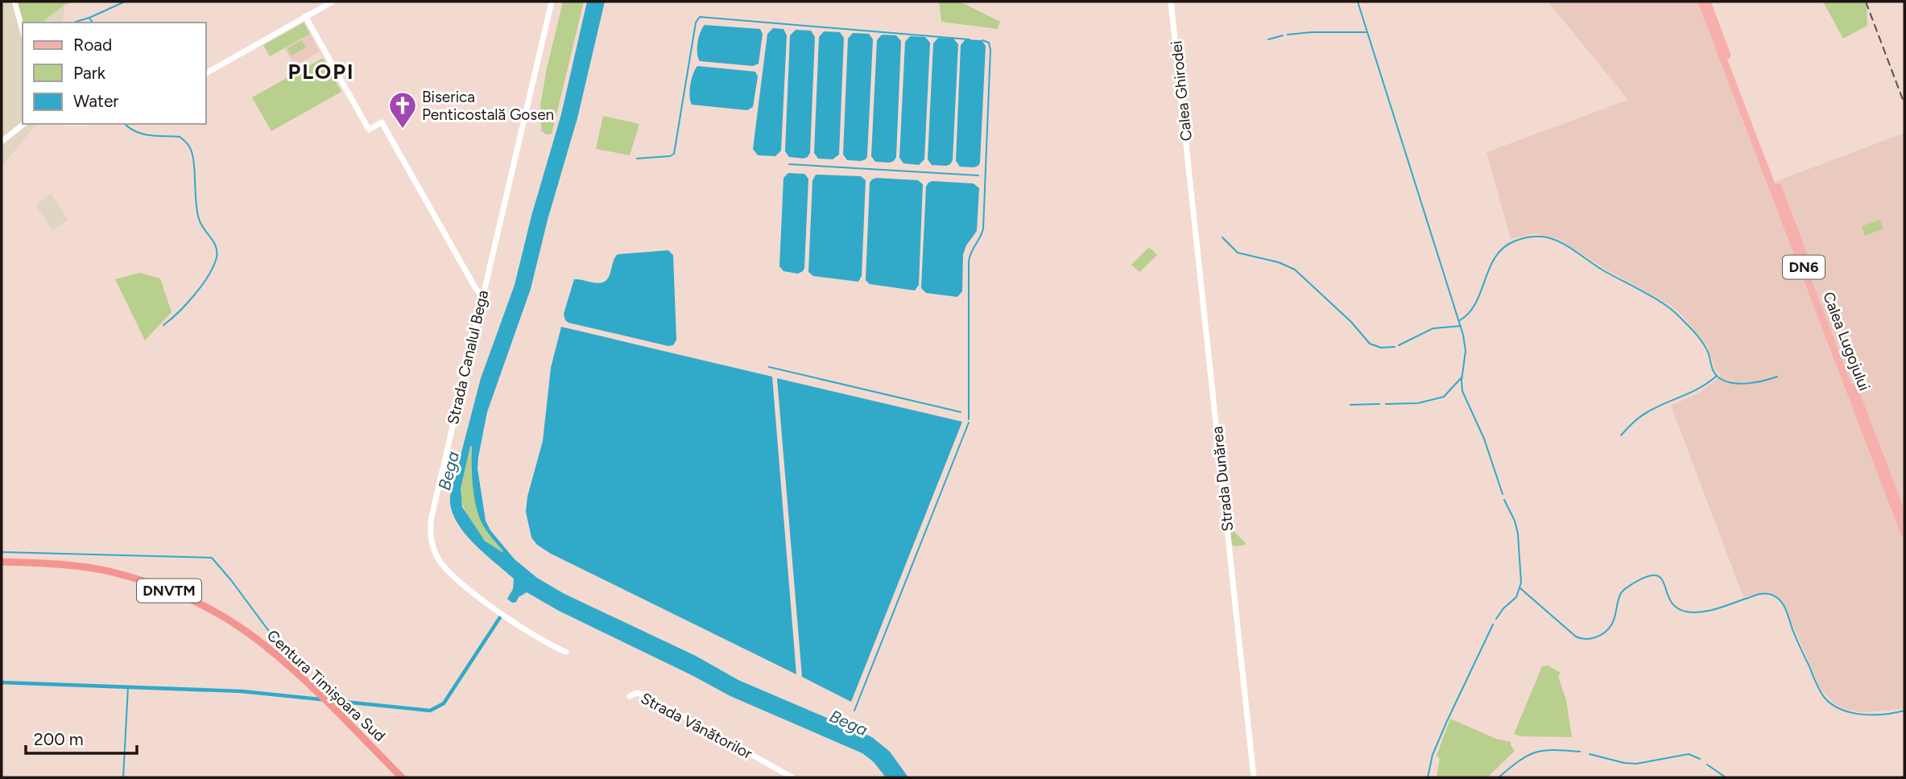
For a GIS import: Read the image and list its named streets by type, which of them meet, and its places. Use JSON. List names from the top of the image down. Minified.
{"streets":{"highway":["DNVTM","Centura Timișoara Sud"],"main road":["DN6","Calea Lugojului"],"street":["Calea Ghirodei","Strada Canalul Bega","Strada Dunărea","Strada Vânătorilor"]},"crossings":[["Calea Ghirodei","Strada Dunărea"]],"districts":["PLOPI"],"water":["Bega"],"places":{"church":["Biserica Penticostală Gosen"]},"legend":["Road","Park","Water"],"scale_bar":"200 m"}
